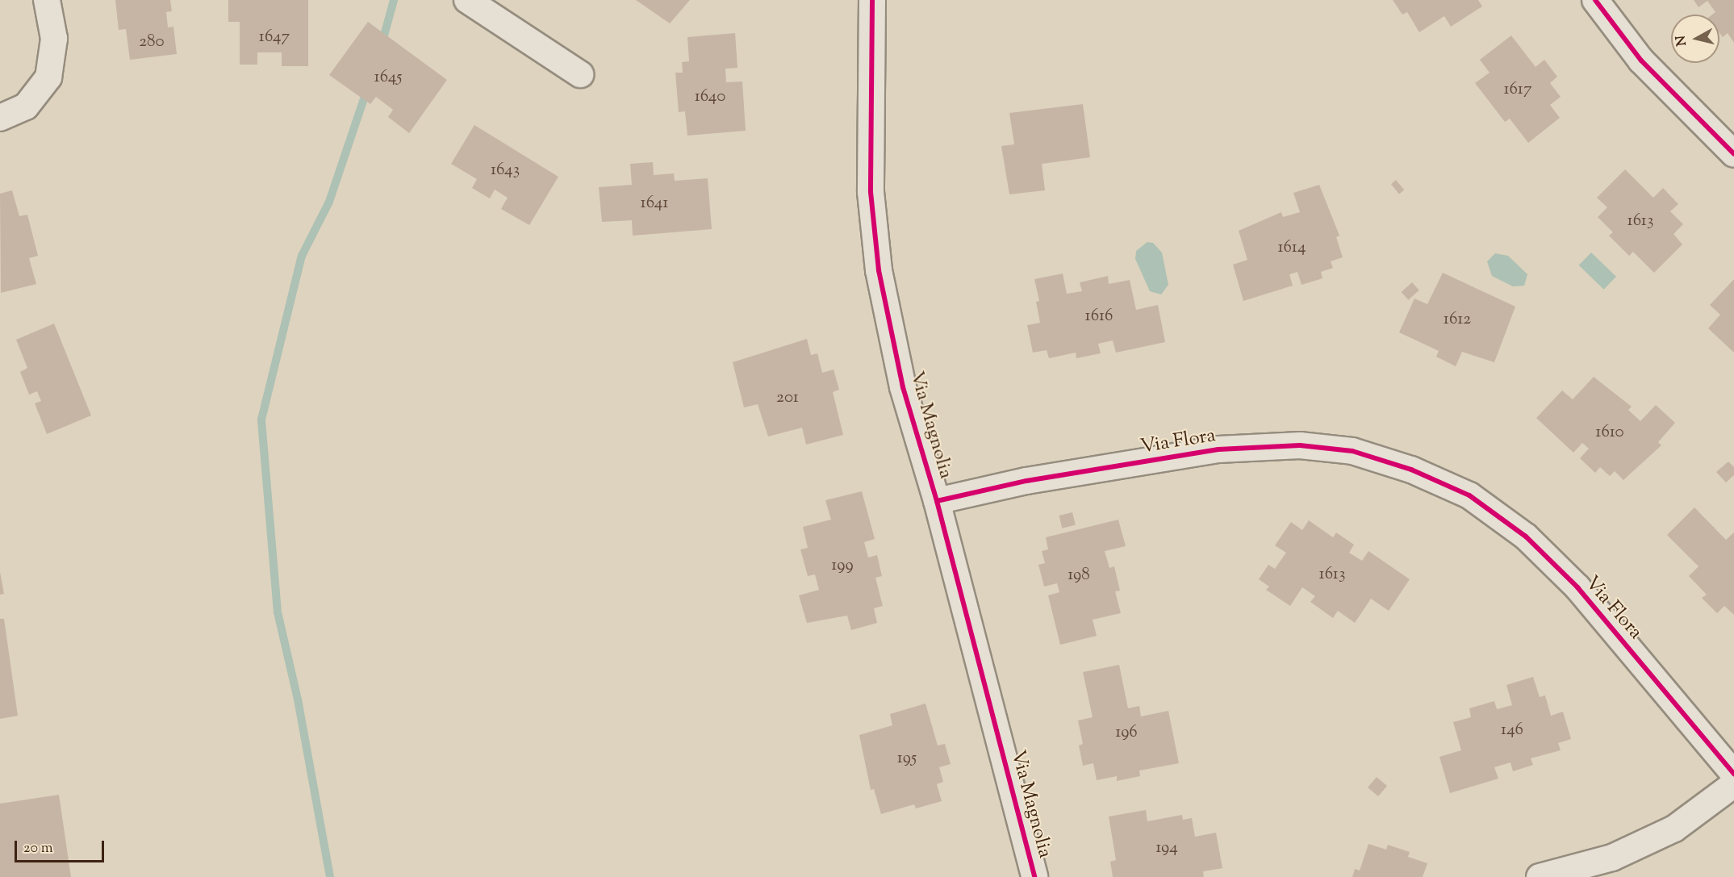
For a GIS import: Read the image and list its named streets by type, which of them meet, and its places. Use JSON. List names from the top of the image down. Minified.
{"streets":{"street":["Via Magnolia","Via Flora"]},"crossings":[["Via Magnolia","Via Flora"]],"house_numbers":["1647","280","1645","1617","1640","1643","1641","1613","1614","1616","1612","201","1610","199","1613","198","146","196","195","194"],"scale_bar":"20 m","north":"left"}
